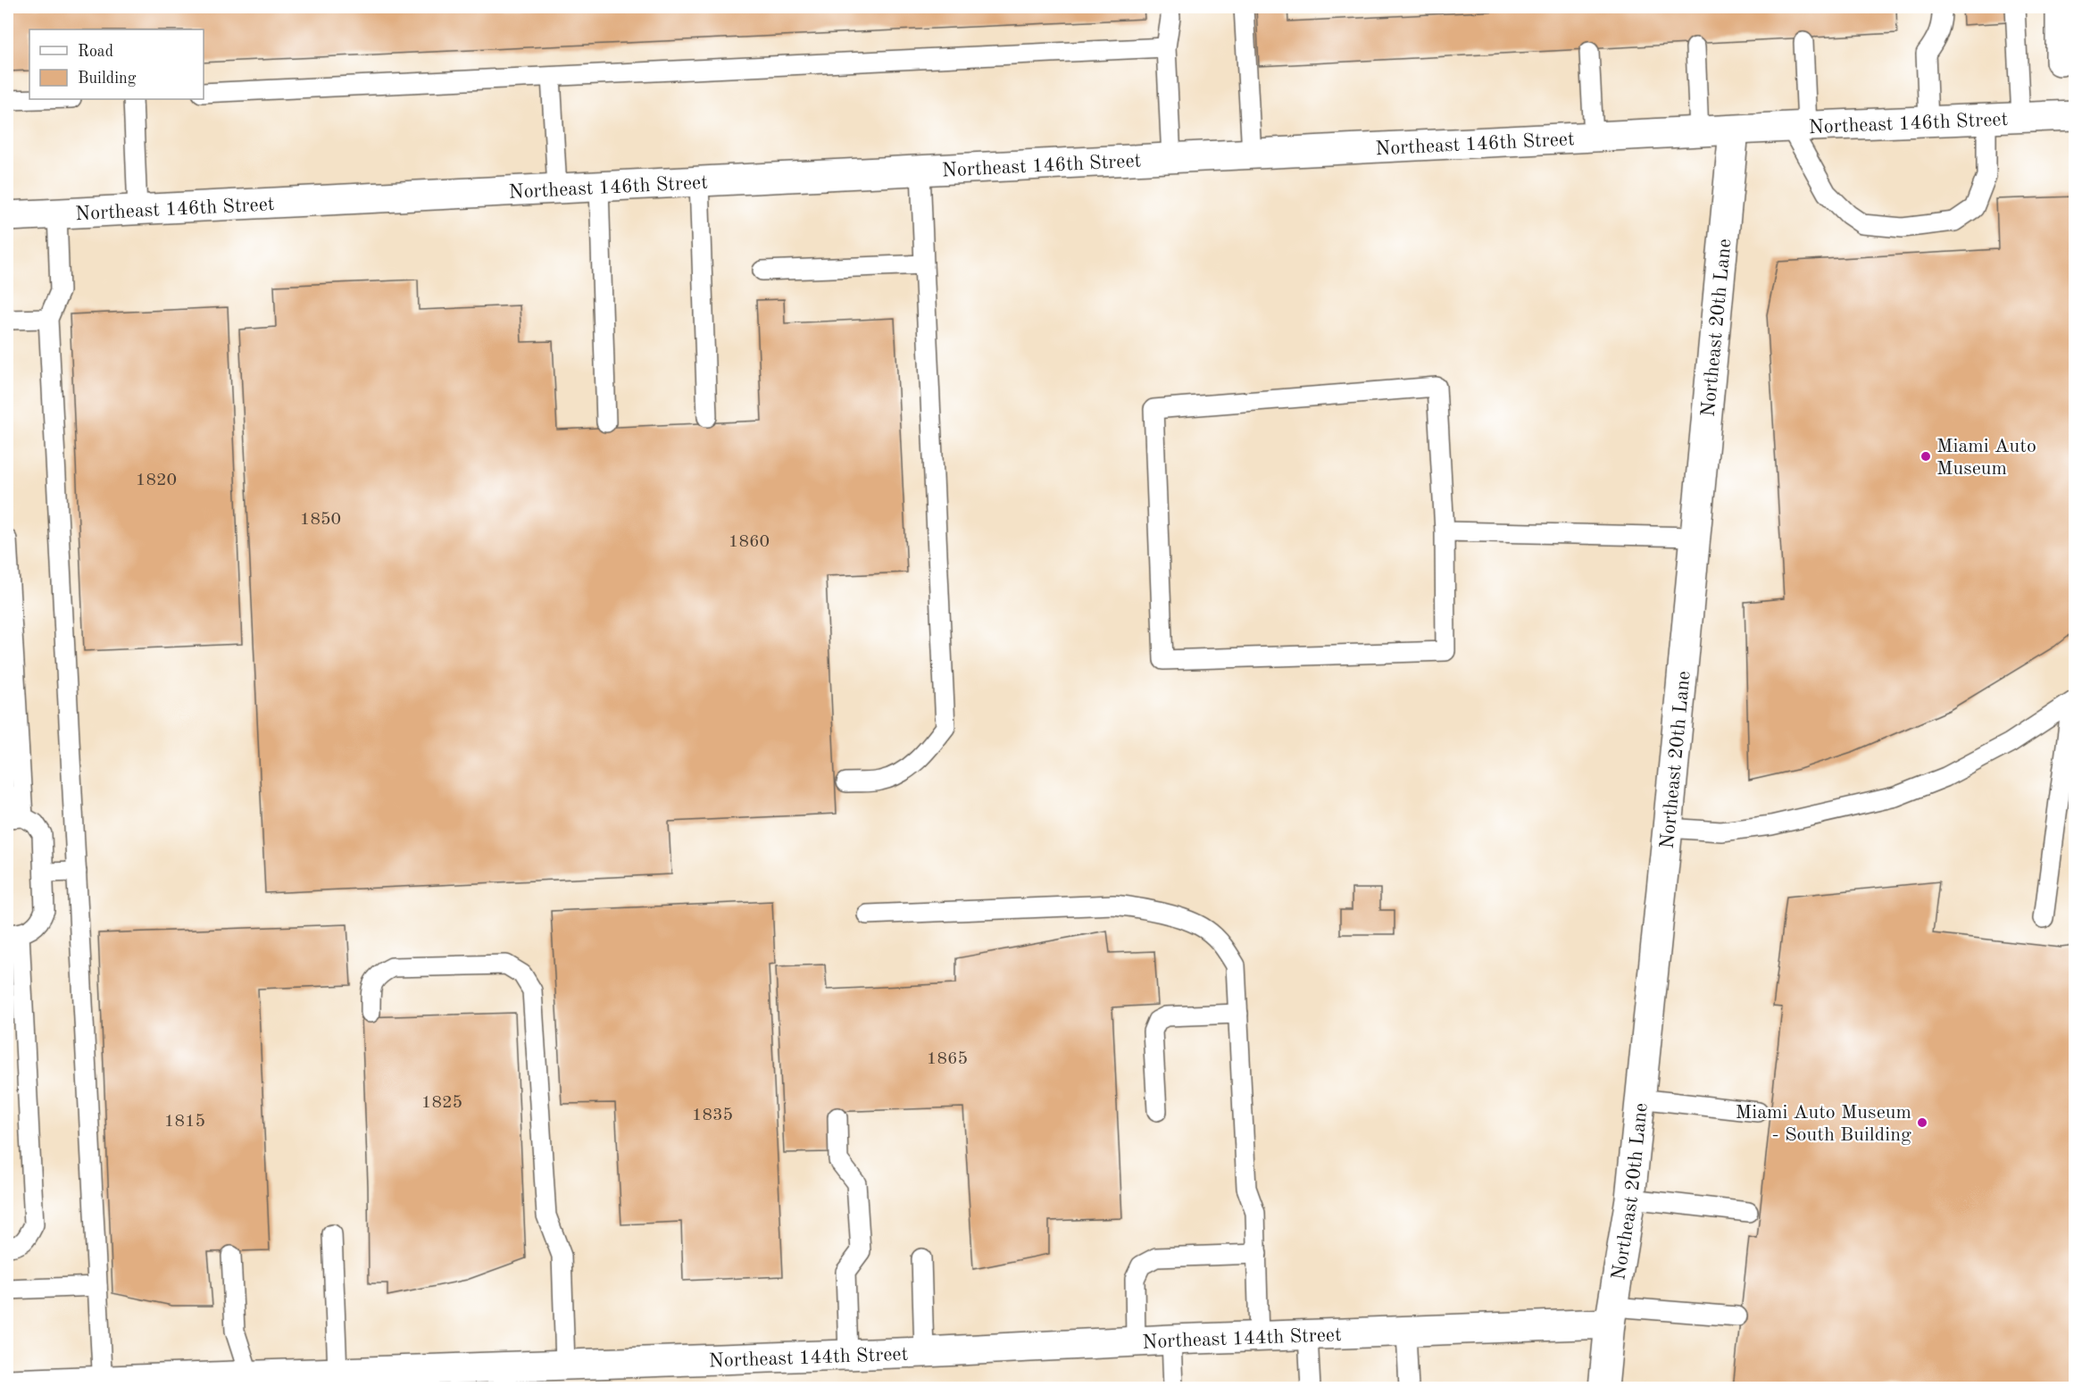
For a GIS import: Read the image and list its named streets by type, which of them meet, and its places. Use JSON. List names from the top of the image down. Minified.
{"streets":{"street":["Northeast 146th Street","Northeast 20th Lane","Northeast 144th Street"]},"crossings":[["Northeast 146th Street","Northeast 20th Lane"],["Northeast 20th Lane","Northeast 144th Street"]],"places":["Miami Auto Museum","Miami Auto Museum - South Building"],"house_numbers":["1820","1850","1860","1865","1825","1835","1815"],"legend":["Road","Building"]}
